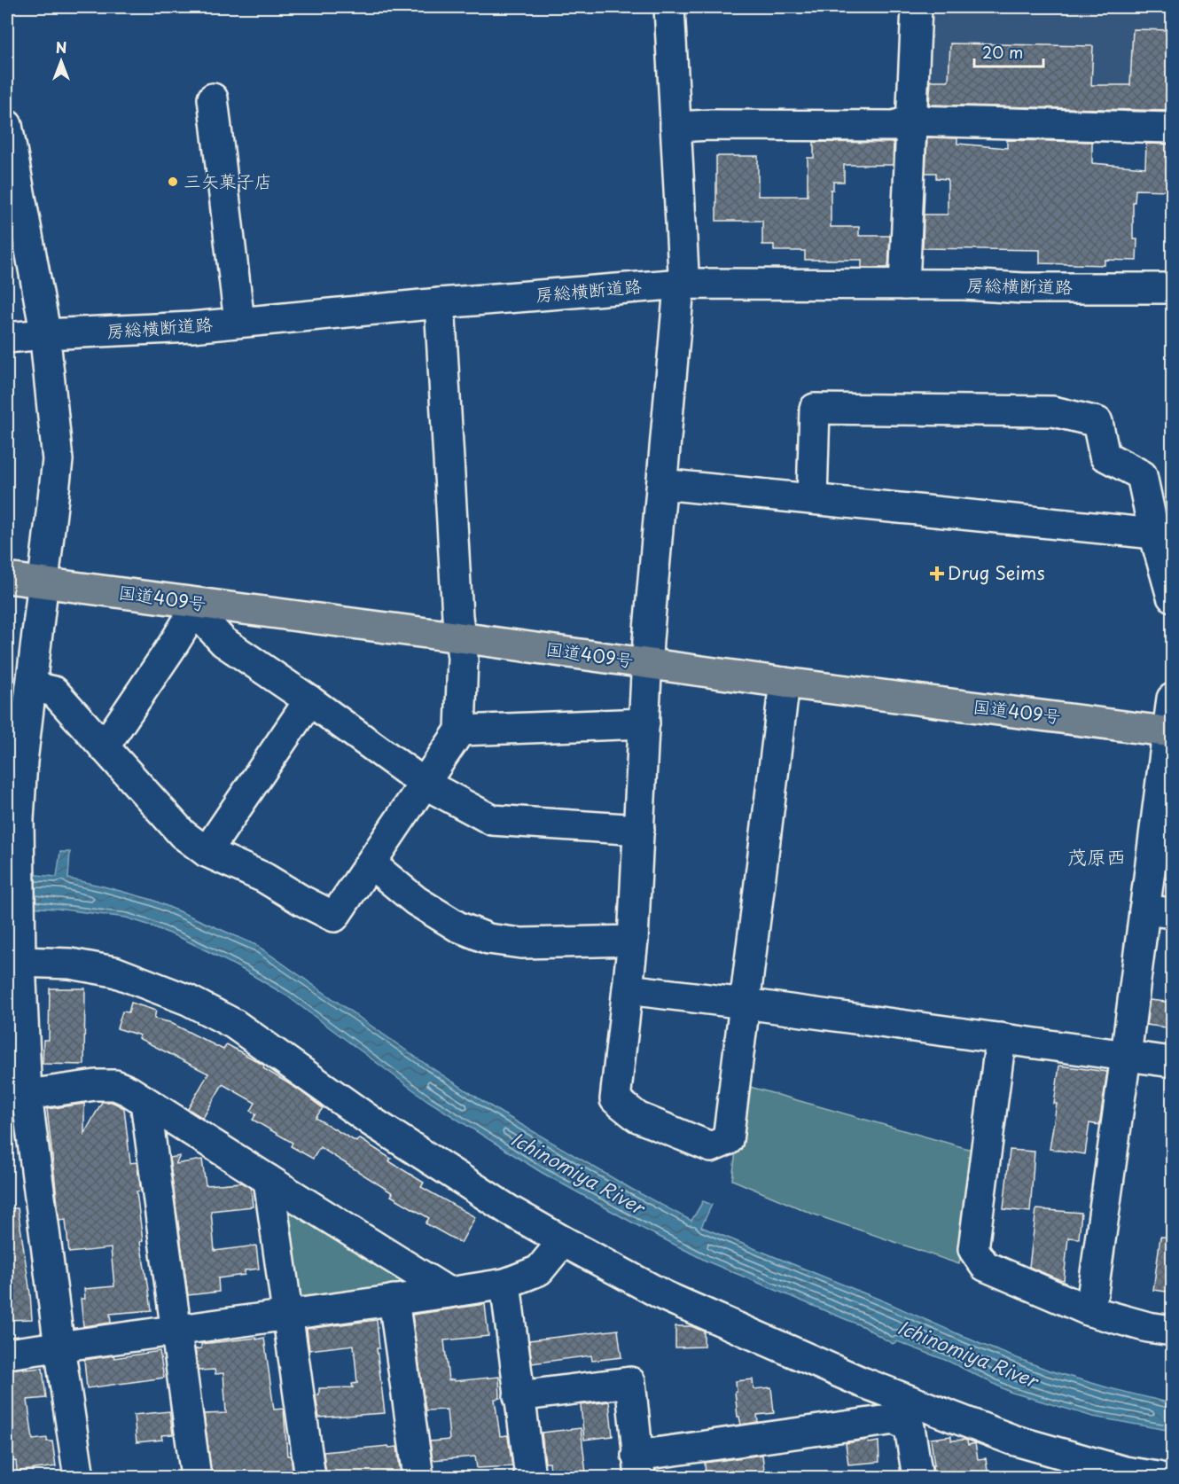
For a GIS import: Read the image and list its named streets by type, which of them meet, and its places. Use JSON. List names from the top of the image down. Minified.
{"streets":{"highway":["国道409号"],"street":["房総横断道路"]},"districts":["茂原西"],"water":["Ichinomiya River"],"places":{"other":["三矢菓子店"],"health":["Drug Seims"]},"scale_bar":"20 m","north":"top"}
